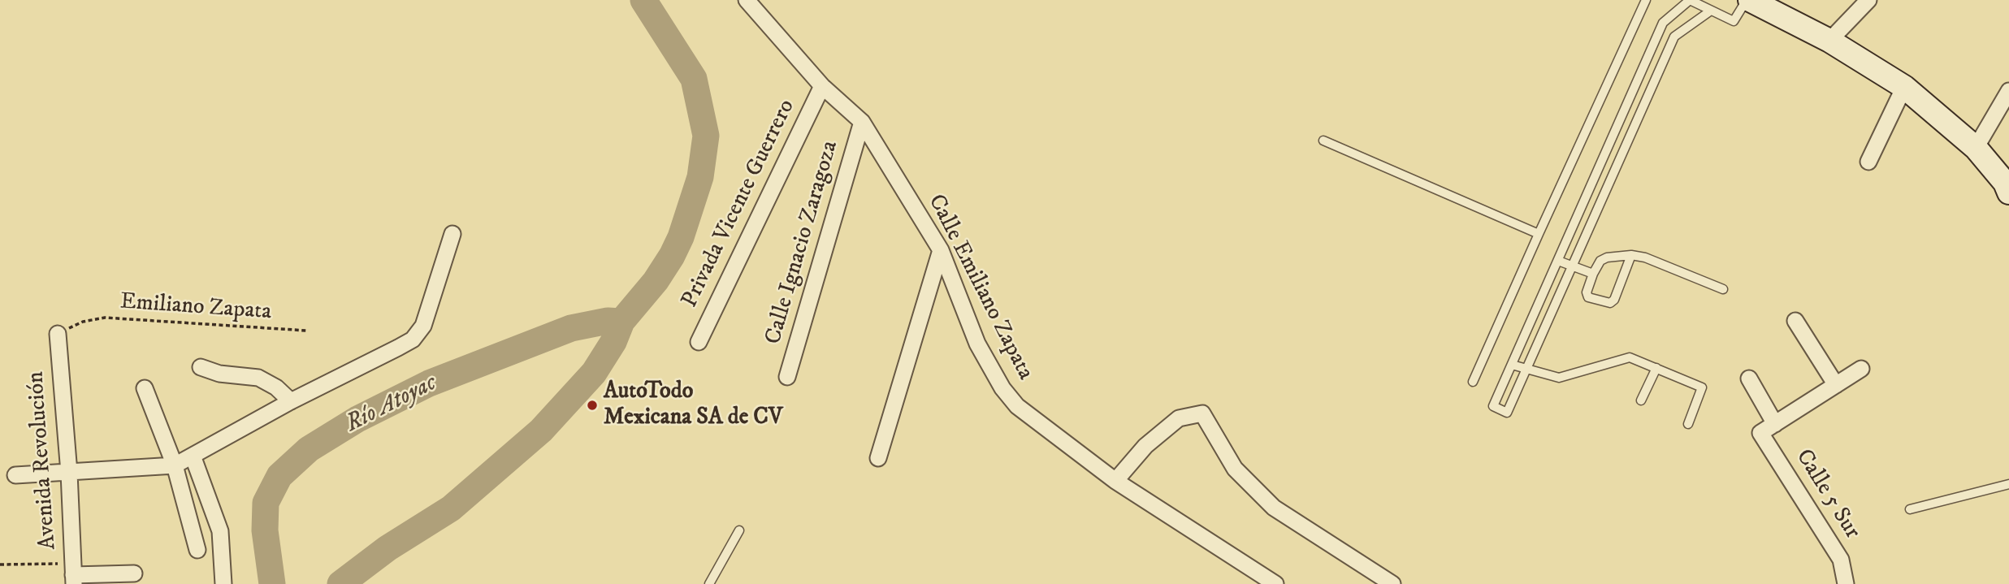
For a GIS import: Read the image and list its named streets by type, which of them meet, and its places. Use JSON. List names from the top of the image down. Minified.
{"streets":{"street":["Privada Vicente Guerrero","Calle Ignacio Zaragoza","Calle Emiliano Zapata","Avenida Revolución","Calle 5 Sur"],"path":["Emiliano Zapata"]},"crossings":[["Privada Vicente Guerrero","Calle Emiliano Zapata"],["Calle Ignacio Zaragoza","Calle Emiliano Zapata"]],"water":["Río Atoyac"],"places":["AutoTodo Mexicana SA de CV"]}
